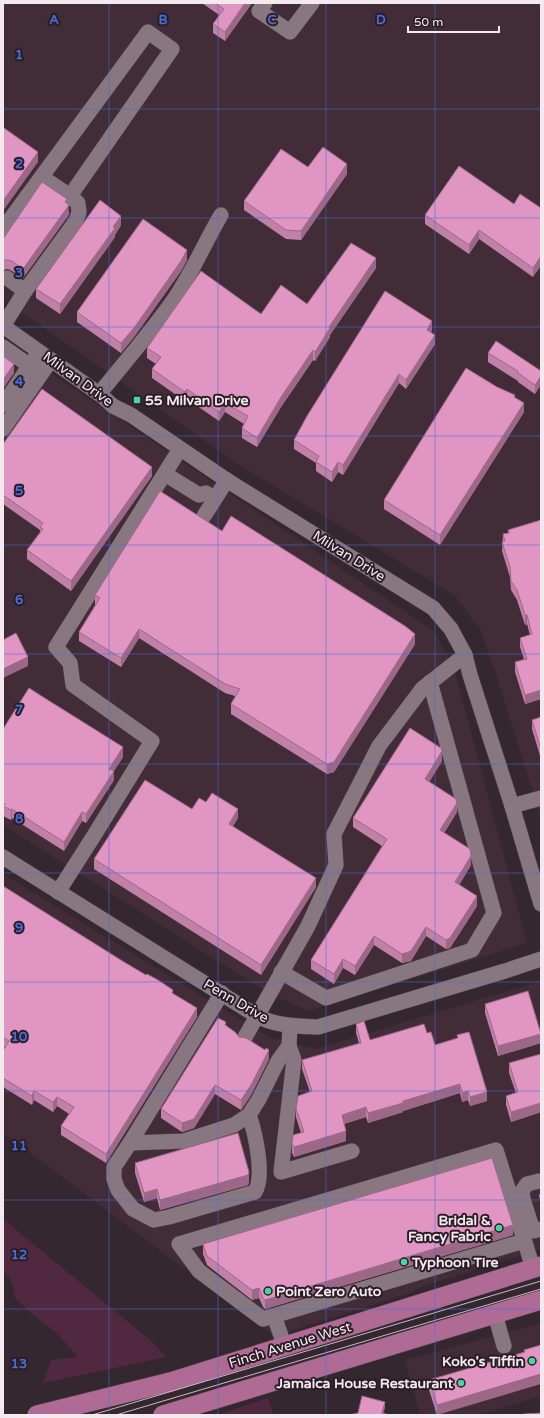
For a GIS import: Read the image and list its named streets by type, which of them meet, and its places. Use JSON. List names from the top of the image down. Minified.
{"streets":{"main road":["Finch Avenue West"],"street":["Milvan Drive","Penn Drive"]},"places":{"transit":["55 Milvan Drive"],"other":["Bridal & Fancy Fabric","Typhoon Tire","Point Zero Auto","Koko's Tiffin","Jamaica House Restaurant"]},"scale_bar":"50 m","grid":{"columns":["A","B","C","D"],"rows":["1","2","3","4","5","6","7","8","9","10","11","12","13"]}}
